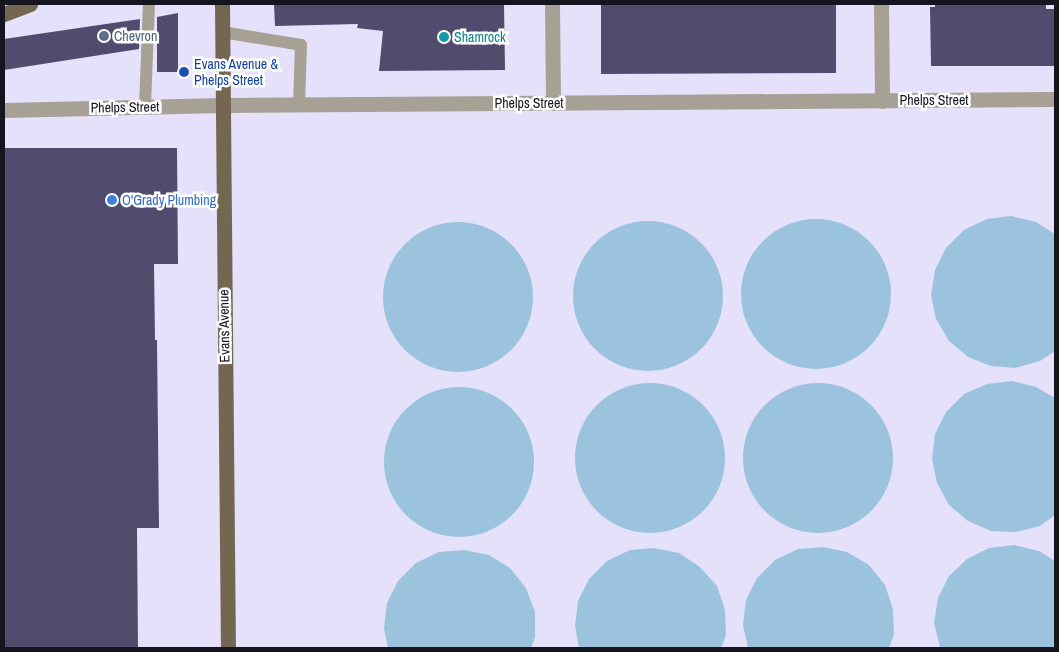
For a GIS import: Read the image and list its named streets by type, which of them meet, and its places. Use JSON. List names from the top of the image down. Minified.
{"streets":{"main road":["Evans Avenue"],"street":["Phelps Street"]},"crossings":[["Phelps Street","Evans Avenue"]],"places":["Chevron","Shamrock","Evans Avenue & Phelps Street","O'Grady Plumbing"]}
